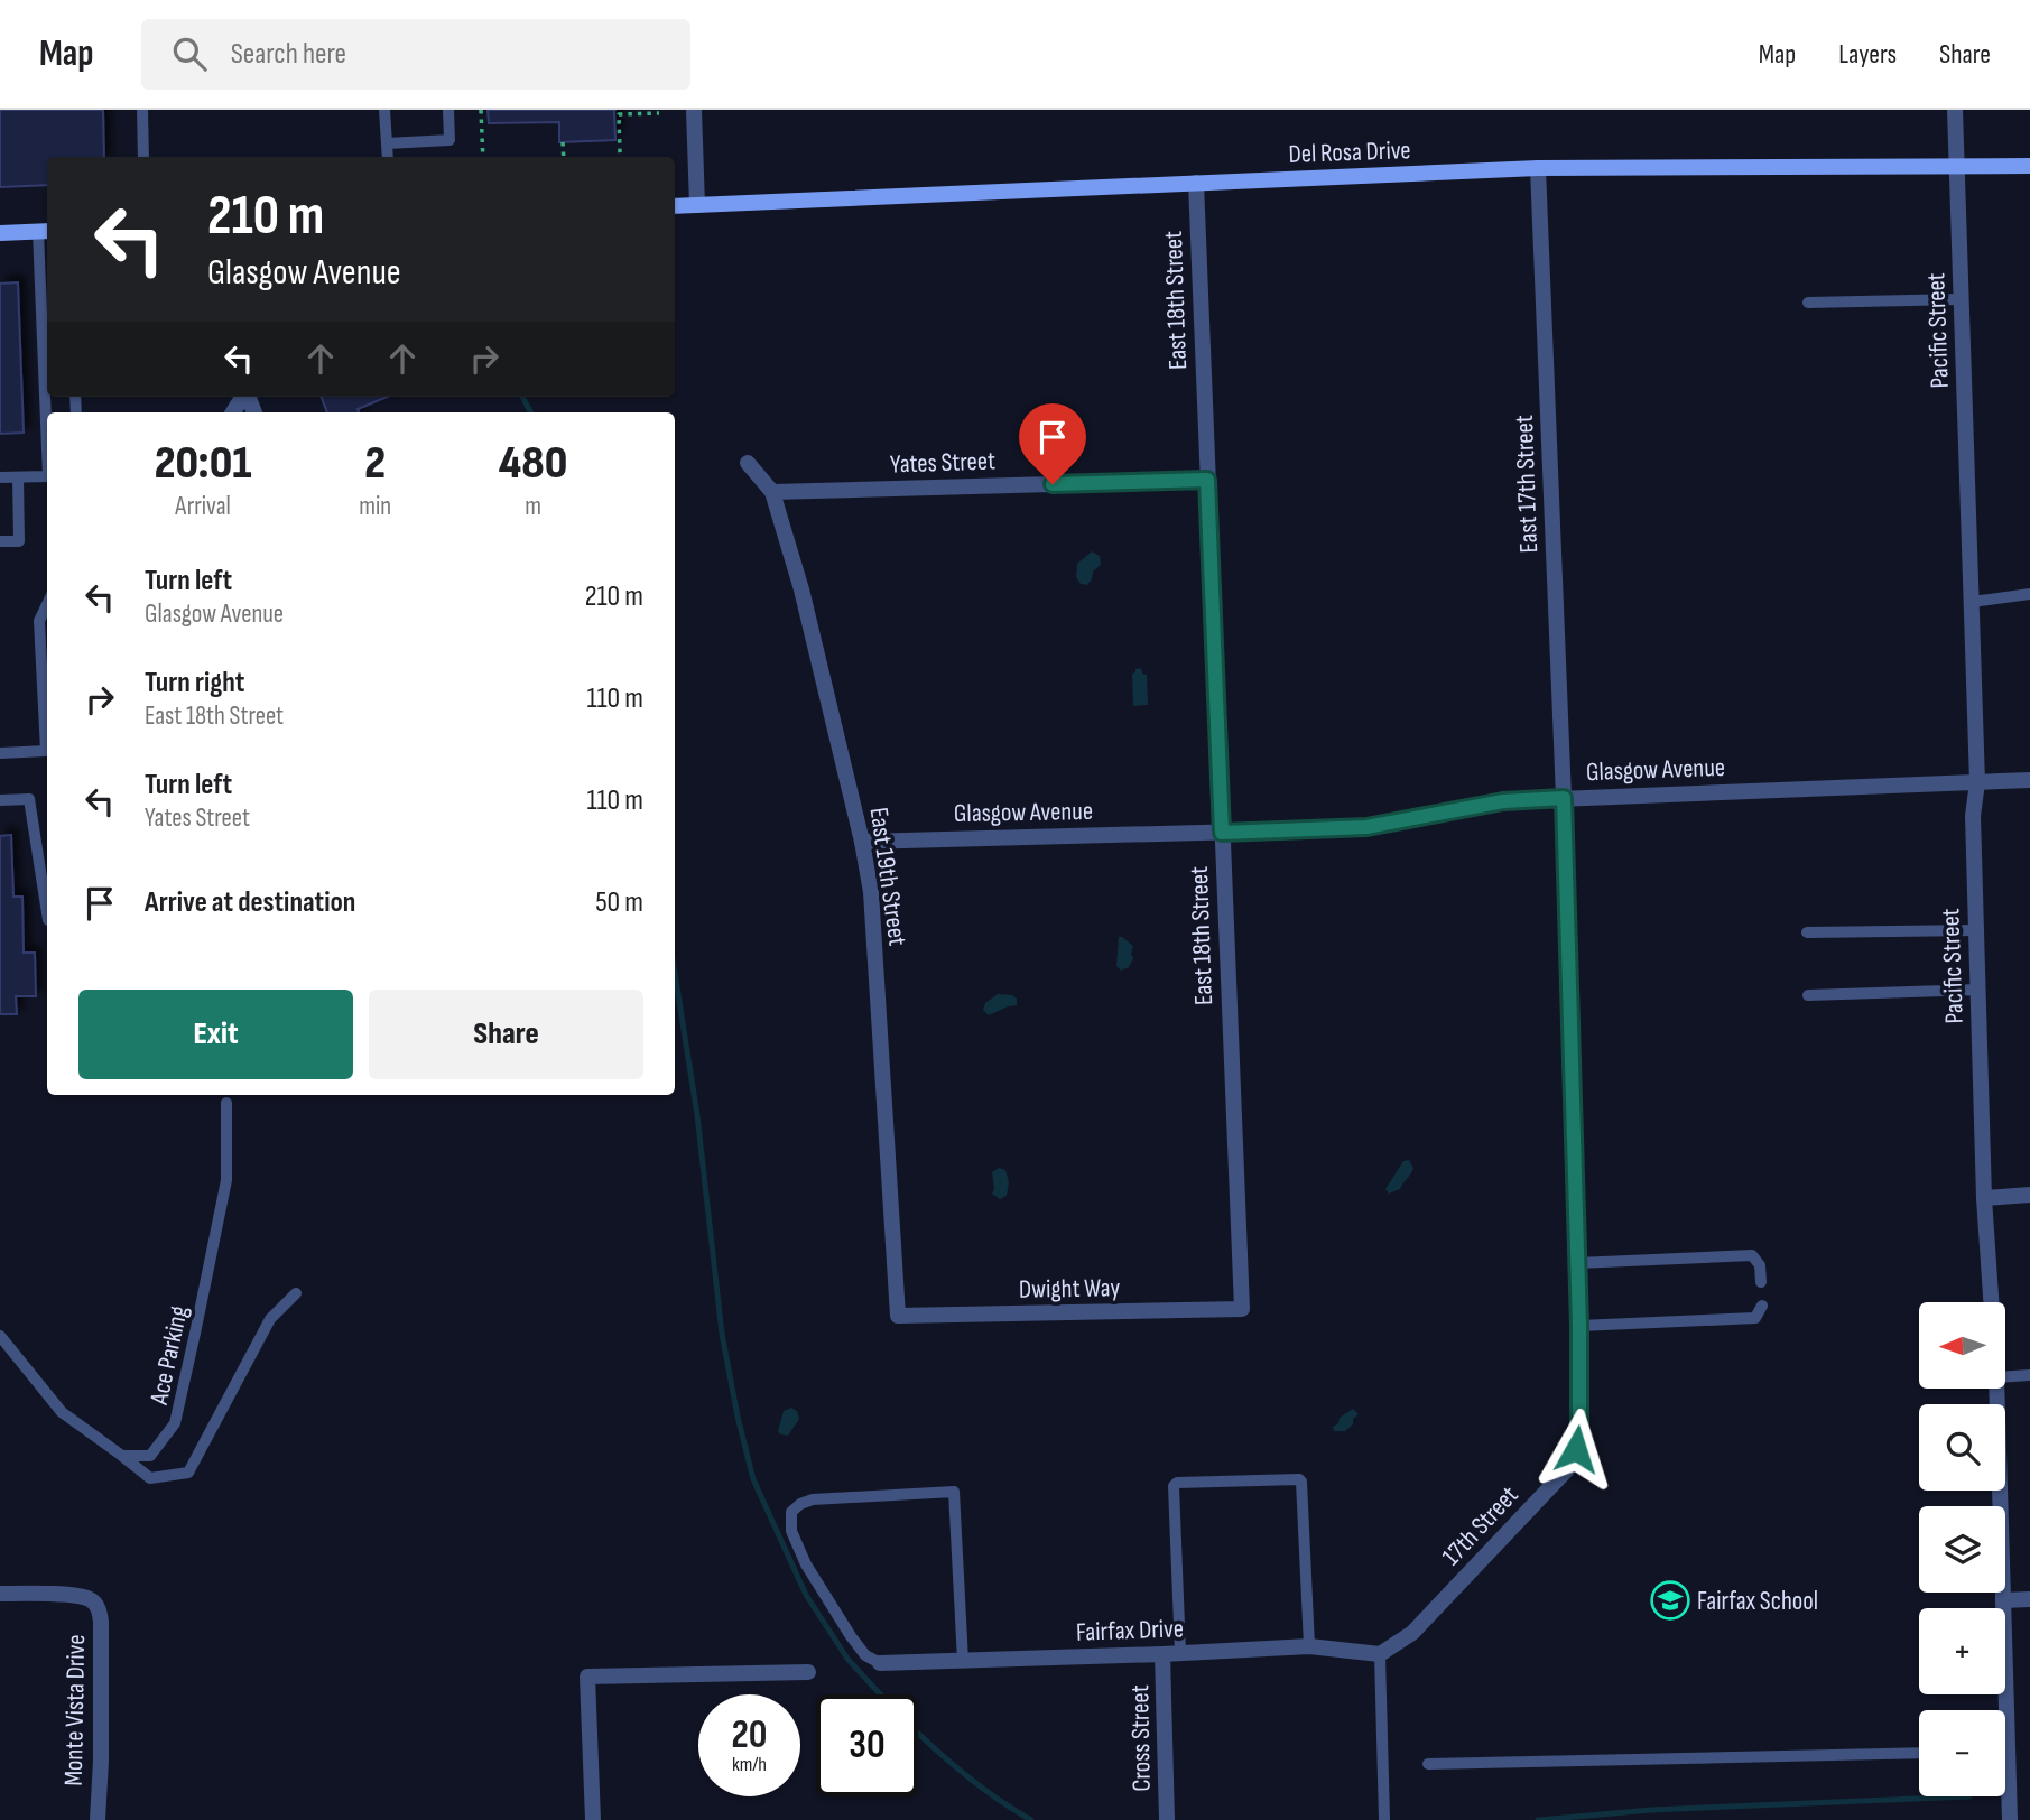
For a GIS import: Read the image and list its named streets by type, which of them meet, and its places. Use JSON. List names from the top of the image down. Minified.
{"streets":{"main road":["Del Rosa Drive"],"street":["East 18th Street","Pacific Street","Yates Street","East 17th Street","Glasgow Avenue","East 19th Street","Dwight Way","17th Street","Fairfax Drive","Monte Vista Drive","Cross Street"],"lane":["Ace Parking"]},"crossings":[["Del Rosa Drive","East 18th Street"],["Del Rosa Drive","Pacific Street"],["Del Rosa Drive","East 17th Street"],["East 18th Street","Yates Street"],["East 18th Street","Glasgow Avenue"],["East 18th Street","Dwight Way"],["Pacific Street","Glasgow Avenue"],["Yates Street","East 19th Street"],["East 17th Street","Glasgow Avenue"],["East 17th Street","17th Street"],["Glasgow Avenue","East 19th Street"],["Glasgow Avenue","17th Street"],["East 19th Street","Dwight Way"],["17th Street","Fairfax Drive"],["Fairfax Drive","Cross Street"]],"places":{"school or university":["Fairfax School"]},"north":"left","page":{"header":"Map","search":"Search here","nav":["Map","Layers","Share"],"turn":["210 m","Glasgow Avenue"],"eta":["20:01","Arrival","2","min","480","m"],"list":[{"name":"Turn left","note":"Glasgow Avenue","value":"210 m"},{"name":"Turn right","note":"East 18th Street","value":"110 m"},{"name":"Turn left","note":"Yates Street","value":"110 m"},{"name":"Arrive at destination","value":"50 m"}],"buttons":["Exit","Share"],"map_buttons":["+","−"],"speed":"20 km/h","limit":"30"}}
